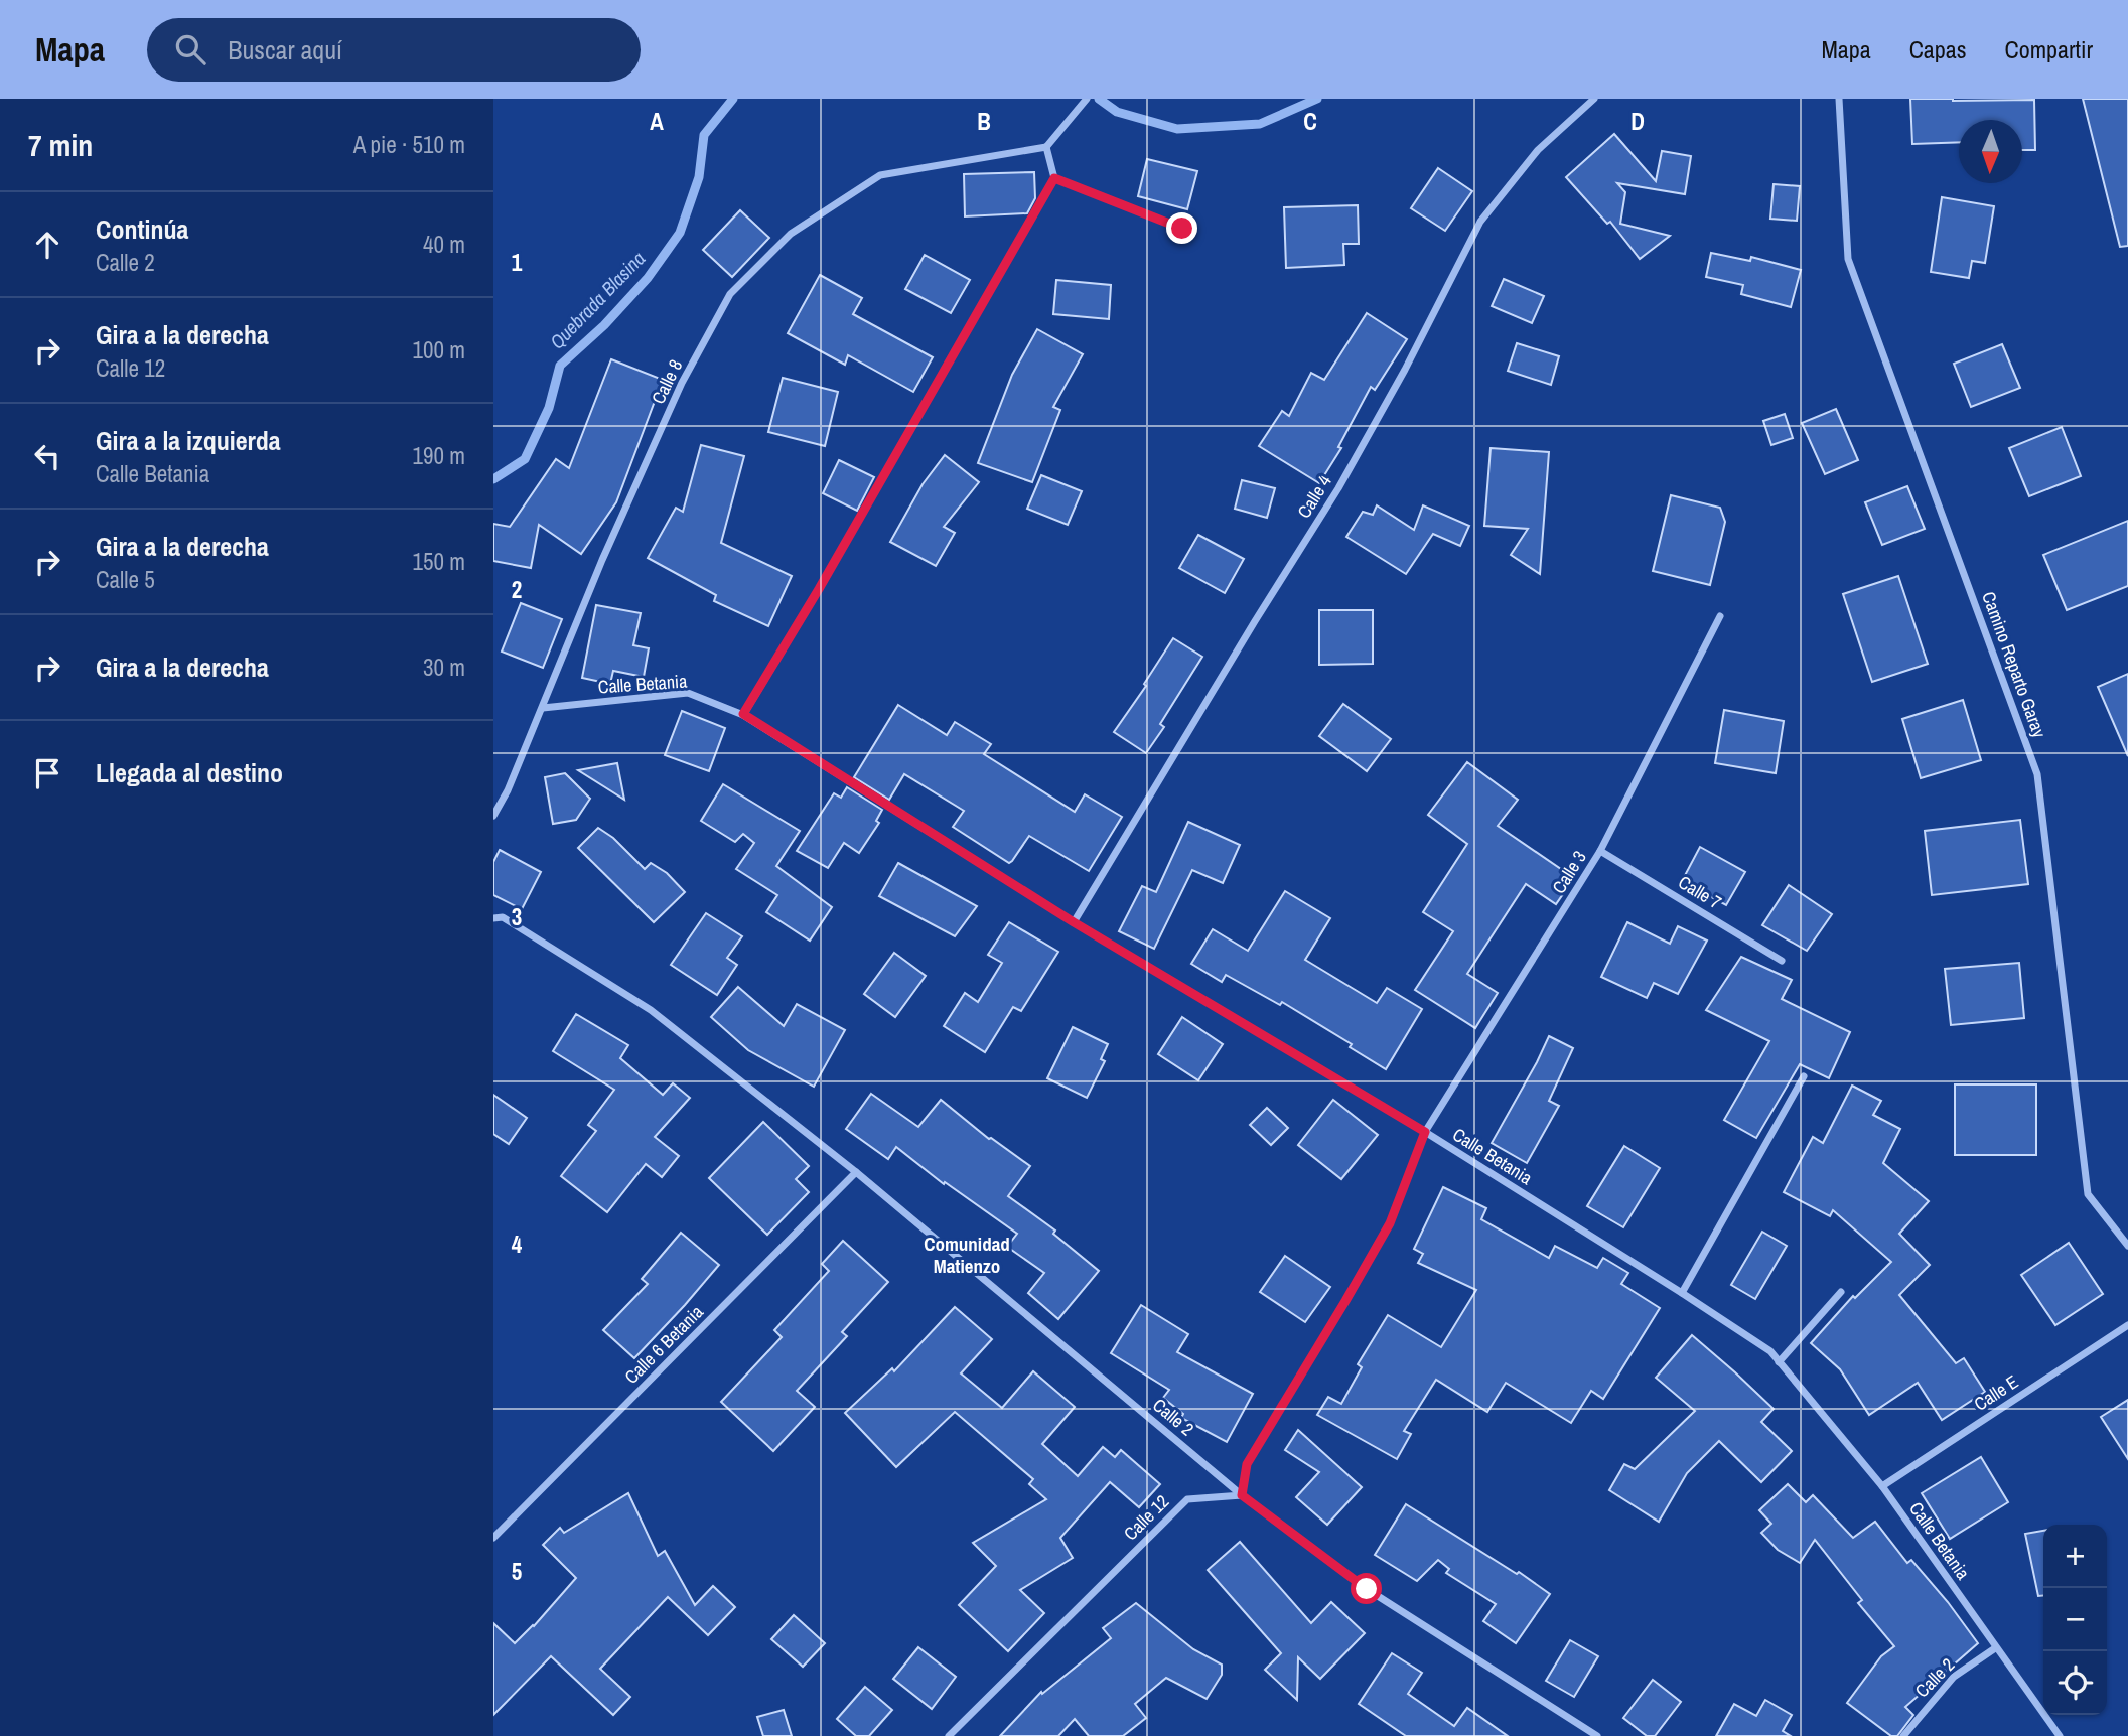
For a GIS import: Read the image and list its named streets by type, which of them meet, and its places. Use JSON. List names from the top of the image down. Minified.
{"streets":{"street":["Calle 8","Calle 4","Camino Reparto Garay","Calle Betania","Calle 3","Calle 7","Calle 6 Betania","Calle E","Calle 2","Calle 12"]},"crossings":[["Calle 8","Calle Betania"],["Calle 4","Calle Betania"],["Calle Betania","Calle 3"],["Calle Betania","Calle E"],["Calle Betania","Calle 2"],["Calle 3","Calle 7"],["Calle 6 Betania","Calle 2"],["Calle 2","Calle 12"]],"districts":["Comunidad Matienzo"],"water":["Quebrada Blasina"],"north":"bottom","page":{"header":"Mapa","search":"Buscar aquí","nav":["Mapa","Capas","Compartir"],"heading":["7 min","A pie · 510 m"],"list":[["Continúa","Calle 2","40 m"],["Gira a la derecha","Calle 12","100 m"],["Gira a la izquierda","Calle Betania","190 m"],["Gira a la derecha","Calle 5","150 m"],["Gira a la derecha","30 m"],"Llegada al destino"],"map_buttons":["+","−"]},"grid":{"columns":["A","B","C","D"],"rows":["1","2","3","4","5"]}}
